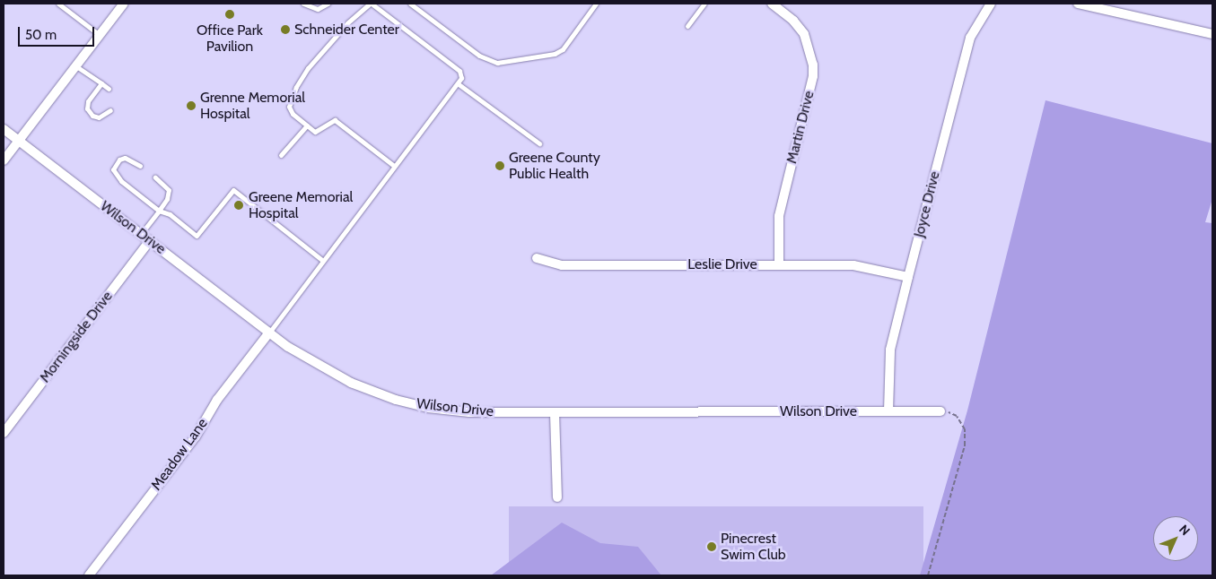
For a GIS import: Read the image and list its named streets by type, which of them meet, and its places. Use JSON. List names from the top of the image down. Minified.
{"streets":{"street":["Martin Drive","Joyce Drive","Wilson Drive","Leslie Drive","Morningside Drive","Meadow Lane"]},"crossings":[["Martin Drive","Leslie Drive"],["Joyce Drive","Wilson Drive"],["Joyce Drive","Leslie Drive"],["Wilson Drive","Morningside Drive"],["Wilson Drive","Meadow Lane"]],"places":["Office Park Pavilion","Schneider Center","Grenne Memorial Hospital","Greene County Public Health","Greene Memorial Hospital","Pinecrest Swim Club"],"scale_bar":"50 m","north":"top right"}
